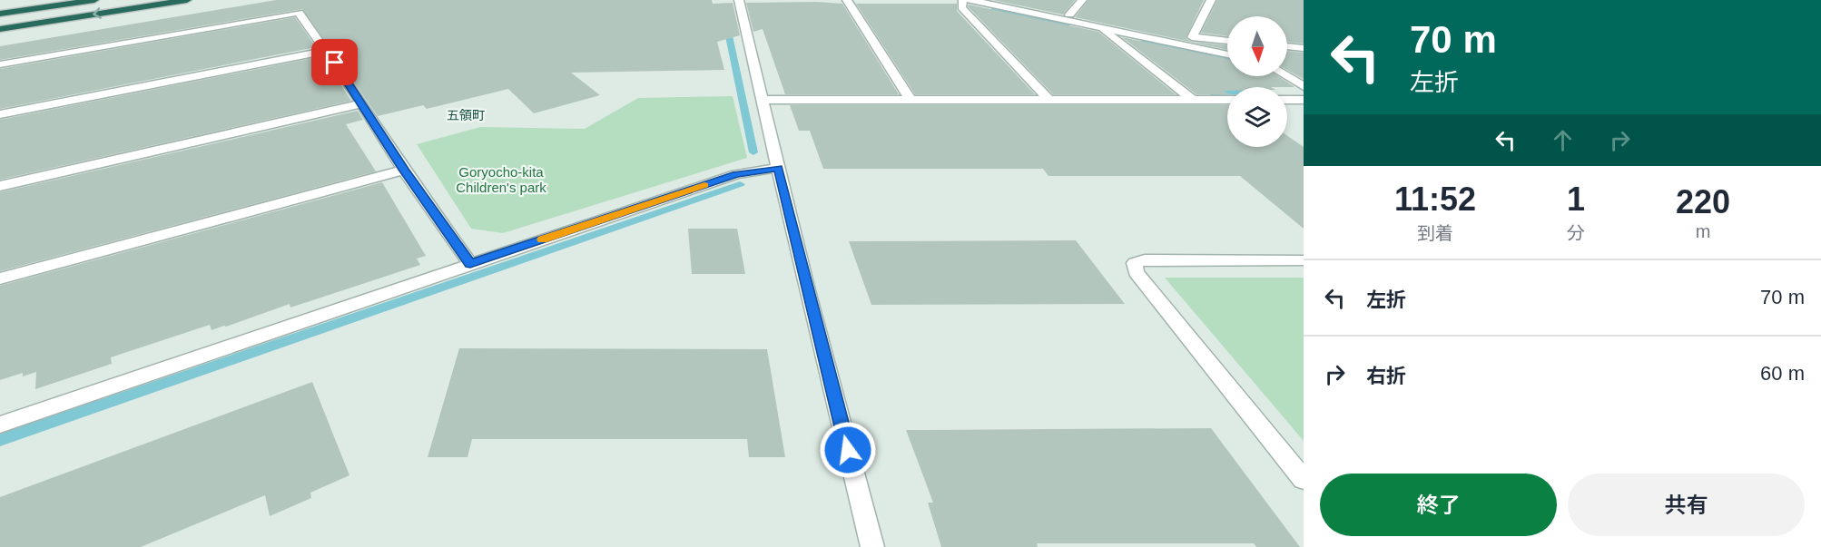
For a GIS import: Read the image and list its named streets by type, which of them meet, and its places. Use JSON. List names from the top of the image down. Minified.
{"districts":["五領町"],"parks":["Goryocho-kita Children's park"],"north":"bottom","page":{"turn":["70 m","左折"],"eta":["11:52","到着","1","分","220","m"],"list":[{"name":"左折","value":"70 m"},{"name":"右折","value":"60 m"}],"buttons":["終了","共有"]}}
